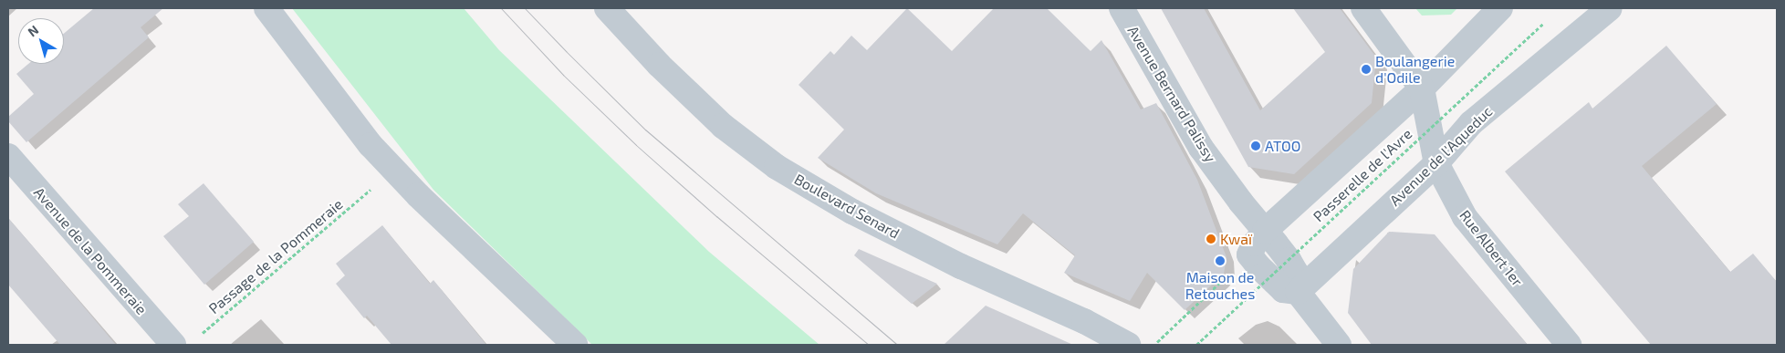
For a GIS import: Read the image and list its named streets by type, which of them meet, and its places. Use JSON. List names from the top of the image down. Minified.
{"streets":{"street":["Avenue Bernard Palissy","Avenue de l'Aqueduc","Boulevard Senard","Rue Albert 1er","Avenue de la Pommeraie"],"path":["Passerelle de l'Avre","Passage de la Pommeraie"]},"crossings":[["Avenue Bernard Palissy","Avenue de l'Aqueduc"],["Avenue de l'Aqueduc","Rue Albert 1er"]],"places":["Boulangerie d'Odile","ATOO","Kwaï","Maison de Retouches"],"north":"top left"}
